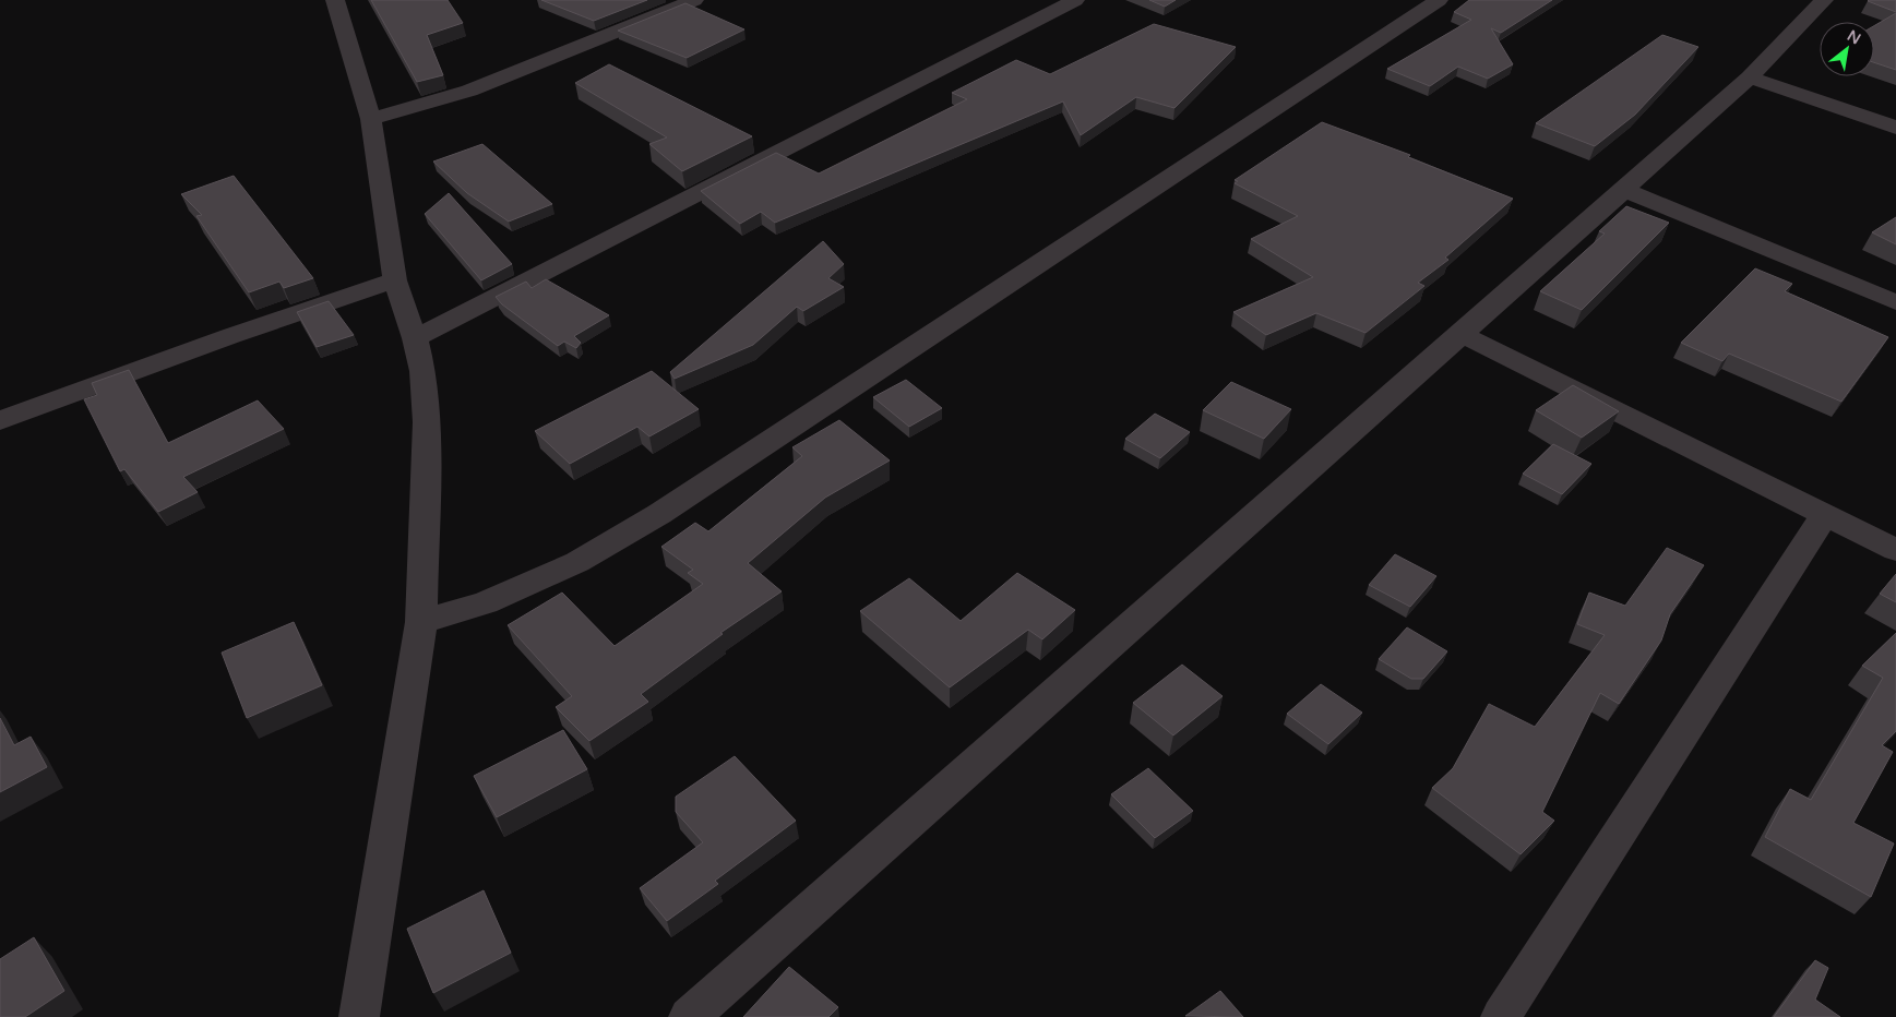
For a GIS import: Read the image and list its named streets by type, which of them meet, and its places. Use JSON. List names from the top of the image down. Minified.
{"north":"top right"}
